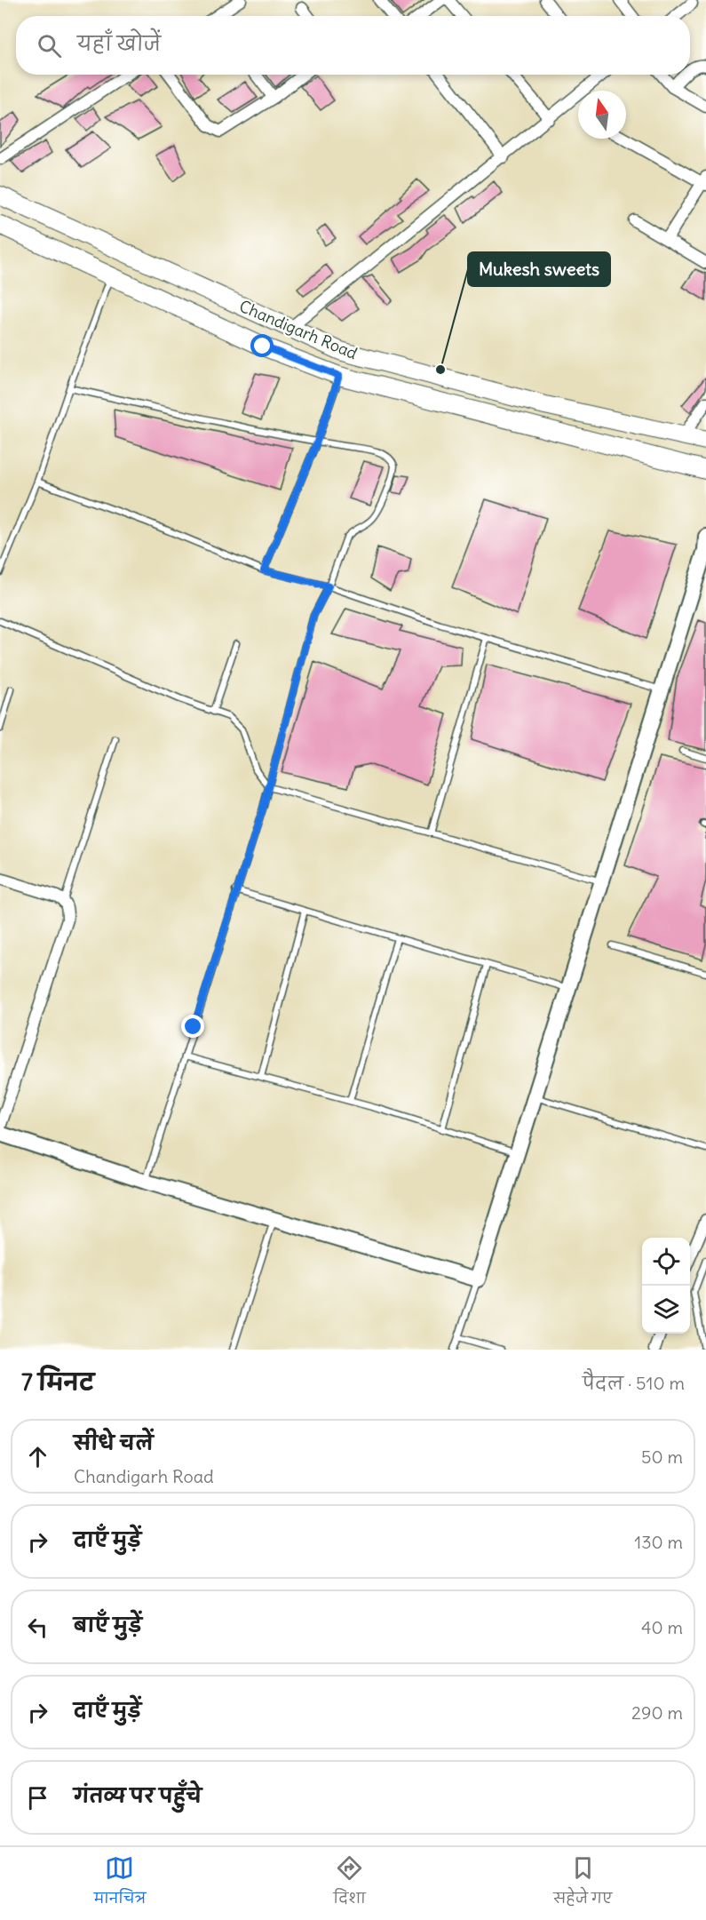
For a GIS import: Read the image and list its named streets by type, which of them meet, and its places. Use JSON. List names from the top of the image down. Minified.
{"streets":{"main road":["Chandigarh Road"]},"places":["Mukesh sweets"],"north":"top","page":{"search":"यहाँ खोजें","heading":["7 मिनट","पैदल · 510 m"],"list":[["सीधे चलें","Chandigarh Road","50 m"],["दाएँ मुड़ें","130 m"],["बाएँ मुड़ें","40 m"],["दाएँ मुड़ें","290 m"],"गंतव्य पर पहुँचे"],"nav":["मानचित्र","दिशा","सहेजे गए"]}}
